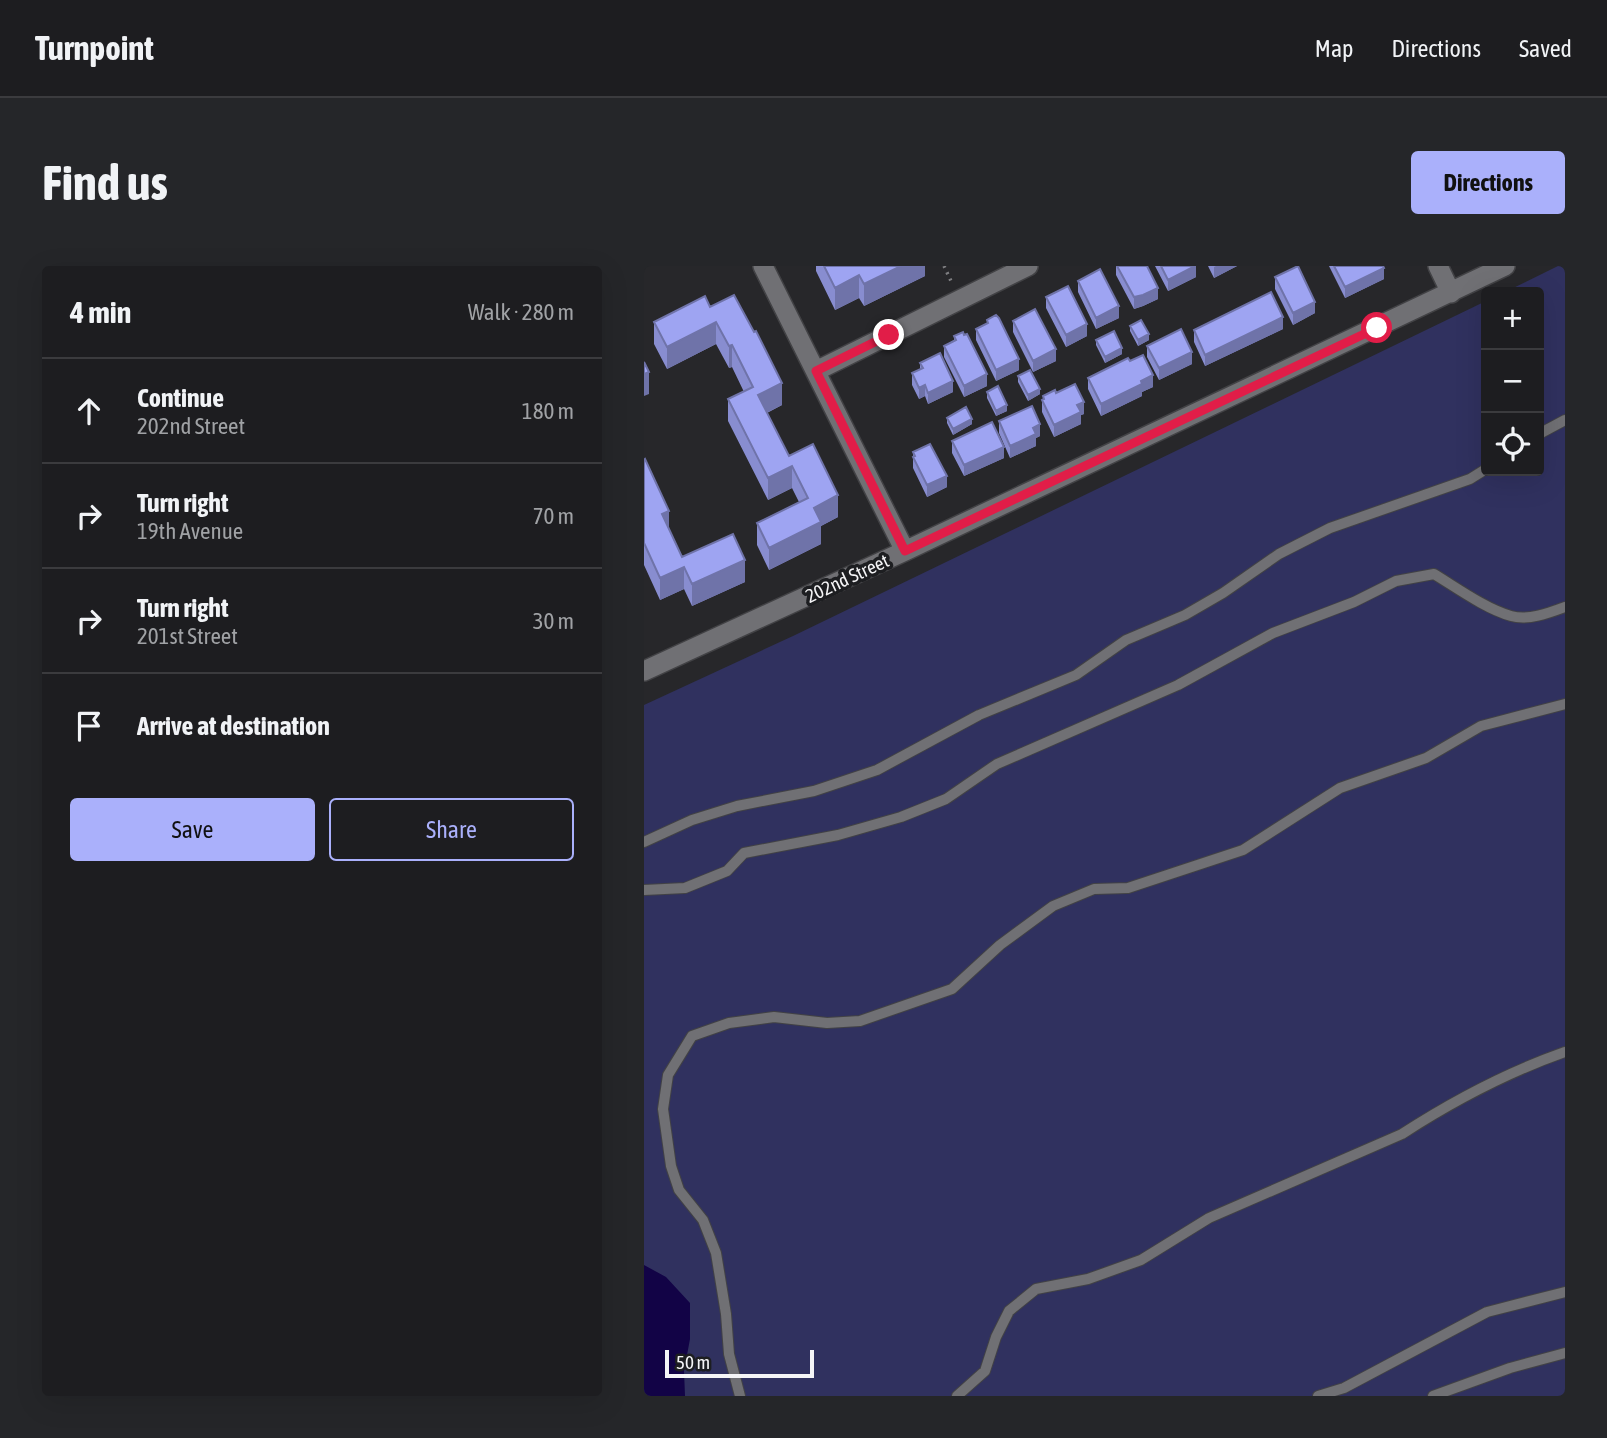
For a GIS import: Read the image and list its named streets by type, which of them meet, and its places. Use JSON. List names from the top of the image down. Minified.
{"streets":{"street":["202nd Street"]},"scale_bar":"50 m","page":{"header":"Turnpoint","nav":["Map","Directions","Saved"],"buttons":["Directions",["Save","Share"]],"title":"Find us","heading":["4 min","Walk · 280 m"],"map_buttons":["+","−"],"list":[["Continue","202nd Street","180 m"],["Turn right","19th Avenue","70 m"],["Turn right","201st Street","30 m"],"Arrive at destination"],"scale":"50 m"}}
